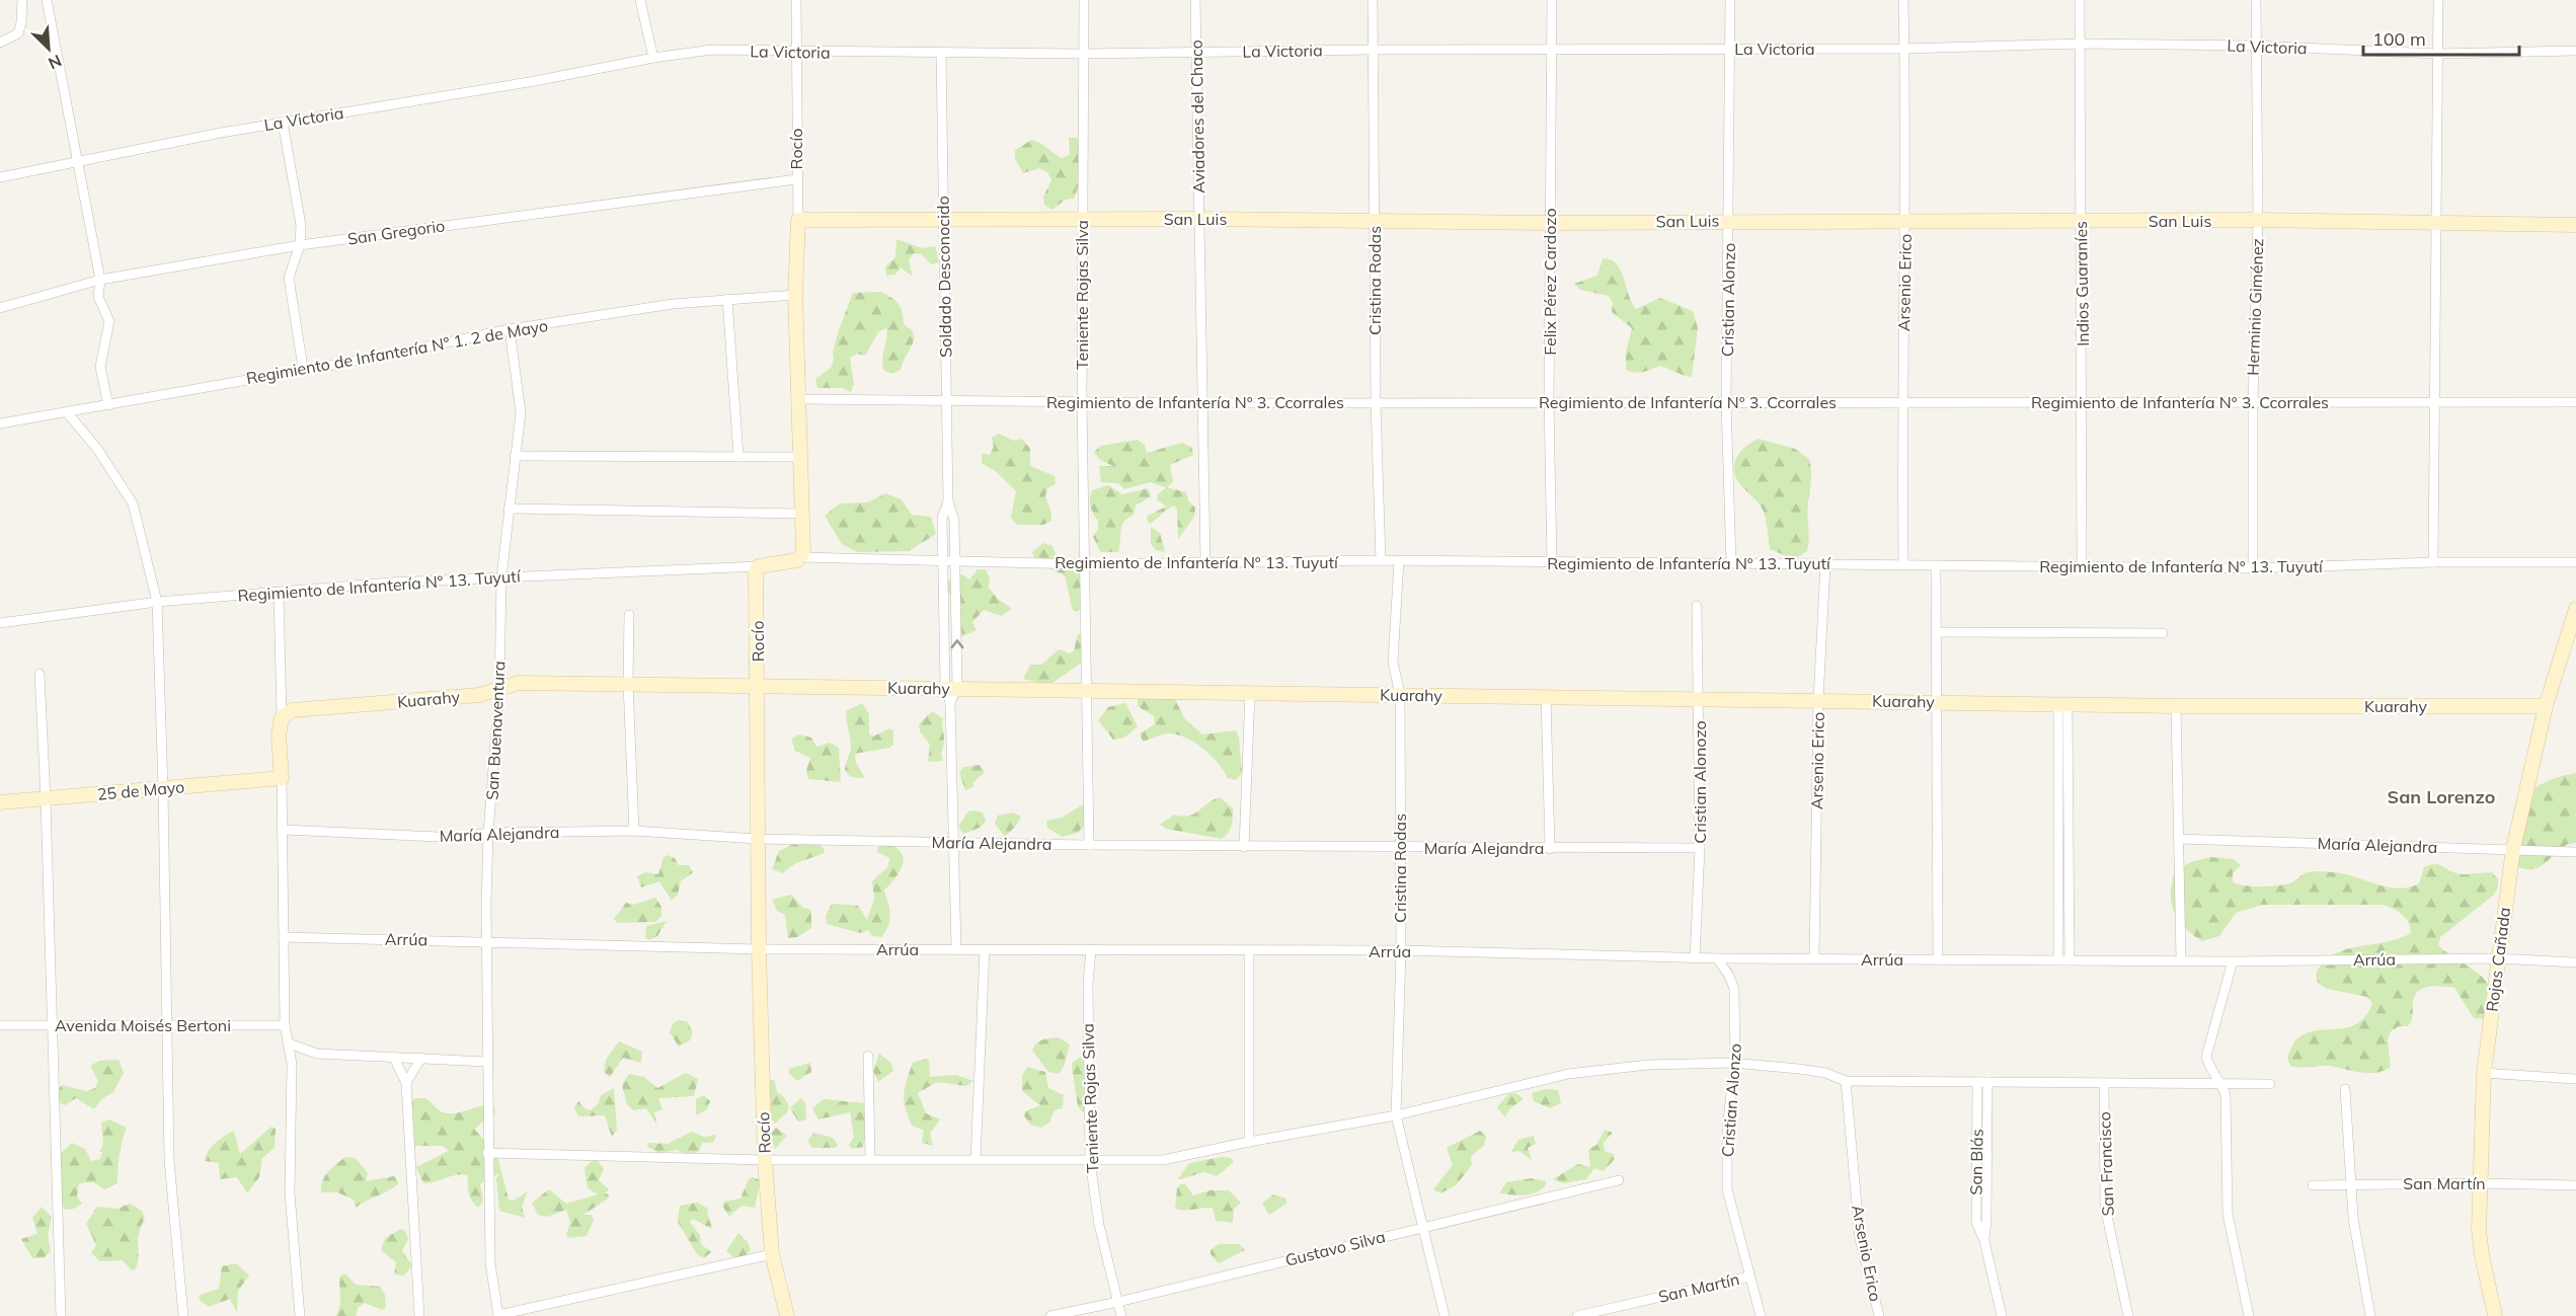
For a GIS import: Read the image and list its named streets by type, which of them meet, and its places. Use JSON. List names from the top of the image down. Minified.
{"streets":{"street":["La Victoria","Aviadores del Chaco","Rocío","San Luis","San Gregorio","Soldado Desconocido","Cristina Rodas","Felix Pérez Cardozo","Arsenio Erico","Indios Guaraníes","Teniente Rojas Silva","Cristian Alonzo","Herminio Giménez","Regimiento de Infantería N° 1. 2 de Mayo","Regimiento de Infantería N° 3. Ccorrales","Regimiento de Infantería N° 13. Tuyutí","Kuarahy","San Buenaventura","Cristian Alonozo","25 de Mayo","María Alejandra","Arrúa","Rojas Cañada","Avenida Moisés Bertoni","San Blás","San Francisco","San Martín","Gustavo Silva"]},"crossings":[["La Victoria","Aviadores del Chaco"],["La Victoria","Rocío"],["La Victoria","Soldado Desconocido"],["La Victoria","Cristina Rodas"],["La Victoria","Felix Pérez Cardozo"],["La Victoria","Arsenio Erico"],["La Victoria","Indios Guaraníes"],["La Victoria","Teniente Rojas Silva"],["La Victoria","Cristian Alonzo"],["La Victoria","Herminio Giménez"],["Aviadores del Chaco","San Luis"],["Aviadores del Chaco","Regimiento de Infantería N° 3. Ccorrales"],["Aviadores del Chaco","Regimiento de Infantería N° 13. Tuyutí"],["Rocío","San Luis"],["Rocío","San Gregorio"],["Rocío","Regimiento de Infantería N° 1. 2 de Mayo"],["Rocío","Regimiento de Infantería N° 3. Ccorrales"],["Rocío","Regimiento de Infantería N° 13. Tuyutí"],["Rocío","Kuarahy"],["Rocío","María Alejandra"],["Rocío","Arrúa"],["San Luis","Soldado Desconocido"],["San Luis","Cristina Rodas"],["San Luis","Felix Pérez Cardozo"],["San Luis","Arsenio Erico"],["San Luis","Indios Guaraníes"],["San Luis","Teniente Rojas Silva"],["San Luis","Cristian Alonzo"],["San Luis","Herminio Giménez"],["Soldado Desconocido","Regimiento de Infantería N° 3. Ccorrales"],["Soldado Desconocido","Regimiento de Infantería N° 13. Tuyutí"],["Soldado Desconocido","Kuarahy"],["Soldado Desconocido","María Alejandra"],["Soldado Desconocido","Arrúa"],["Cristina Rodas","Regimiento de Infantería N° 3. Ccorrales"],["Cristina Rodas","Regimiento de Infantería N° 13. Tuyutí"],["Cristina Rodas","Kuarahy"],["Cristina Rodas","María Alejandra"],["Cristina Rodas","Arrúa"],["Cristina Rodas","Gustavo Silva"],["Felix Pérez Cardozo","Regimiento de Infantería N° 3. Ccorrales"],["Felix Pérez Cardozo","Regimiento de Infantería N° 13. Tuyutí"],["Arsenio Erico","Regimiento de Infantería N° 3. Ccorrales"],["Arsenio Erico","Regimiento de Infantería N° 13. Tuyutí"],["Arsenio Erico","Kuarahy"],["Arsenio Erico","Arrúa"],["Indios Guaraníes","Regimiento de Infantería N° 3. Ccorrales"],["Indios Guaraníes","Regimiento de Infantería N° 13. Tuyutí"],["Teniente Rojas Silva","Regimiento de Infantería N° 3. Ccorrales"],["Teniente Rojas Silva","Regimiento de Infantería N° 13. Tuyutí"],["Teniente Rojas Silva","Kuarahy"],["Teniente Rojas Silva","María Alejandra"],["Teniente Rojas Silva","Arrúa"],["Teniente Rojas Silva","Gustavo Silva"],["Cristian Alonzo","Regimiento de Infantería N° 3. Ccorrales"],["Cristian Alonzo","Regimiento de Infantería N° 13. Tuyutí"],["Cristian Alonzo","Arrúa"],["Cristian Alonzo","San Martín"],["Herminio Giménez","Regimiento de Infantería N° 3. Ccorrales"],["Herminio Giménez","Regimiento de Infantería N° 13. Tuyutí"],["Regimiento de Infantería N° 1. 2 de Mayo","San Buenaventura"],["Regimiento de Infantería N° 13. Tuyutí","San Buenaventura"],["Kuarahy","San Buenaventura"],["Kuarahy","Cristian Alonozo"],["Kuarahy","Rojas Cañada"],["San Buenaventura","María Alejandra"],["San Buenaventura","Arrúa"],["Cristian Alonozo","María Alejandra"],["Cristian Alonozo","Arrúa"],["María Alejandra","Rojas Cañada"],["Arrúa","Rojas Cañada"],["Rojas Cañada","San Martín"]],"districts":["San Lorenzo"],"scale_bar":"100 m","north":"bottom right"}
